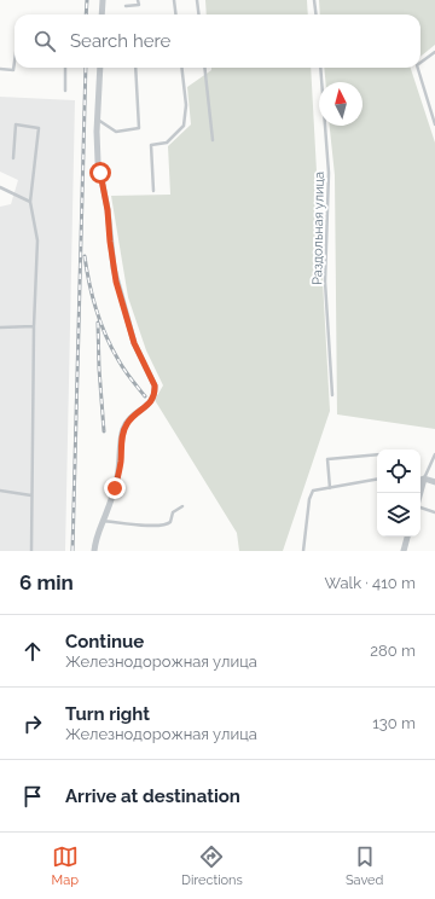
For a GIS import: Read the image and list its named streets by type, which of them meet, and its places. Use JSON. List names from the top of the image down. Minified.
{"streets":{"lane":["Раздольная улица"]},"north":"top","page":{"search":"Search here","heading":["6 min","Walk · 410 m"],"list":[["Continue","Железнодорожная улица","280 m"],["Turn right","Железнодорожная улица","130 m"],"Arrive at destination"],"nav":["Map","Directions","Saved"]}}
